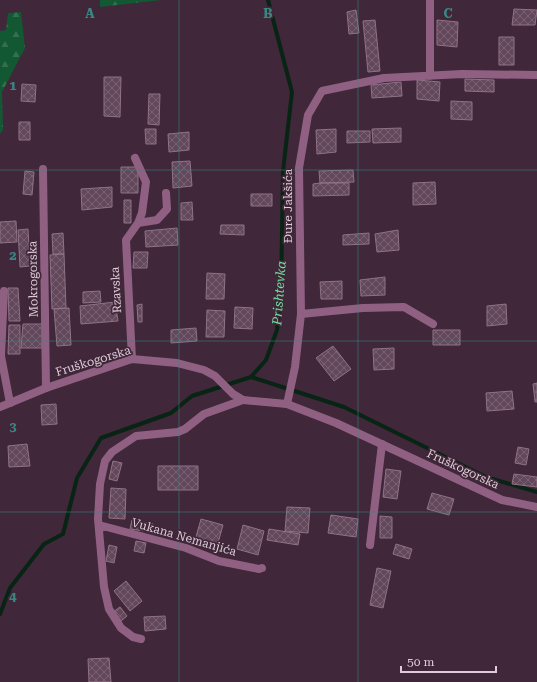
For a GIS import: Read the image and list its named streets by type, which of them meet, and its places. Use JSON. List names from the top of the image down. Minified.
{"streets":{"street":["Đure Jakšića","Mokrogorska","Rzavska","Fruškogorska","Vukana Nemanjića"]},"crossings":[["Đure Jakšića","Fruškogorska"],["Mokrogorska","Fruškogorska"],["Rzavska","Fruškogorska"]],"water":["Prishtevka"],"scale_bar":"50 m","grid":{"columns":["A","B","C"],"rows":["1","2","3","4"]}}
